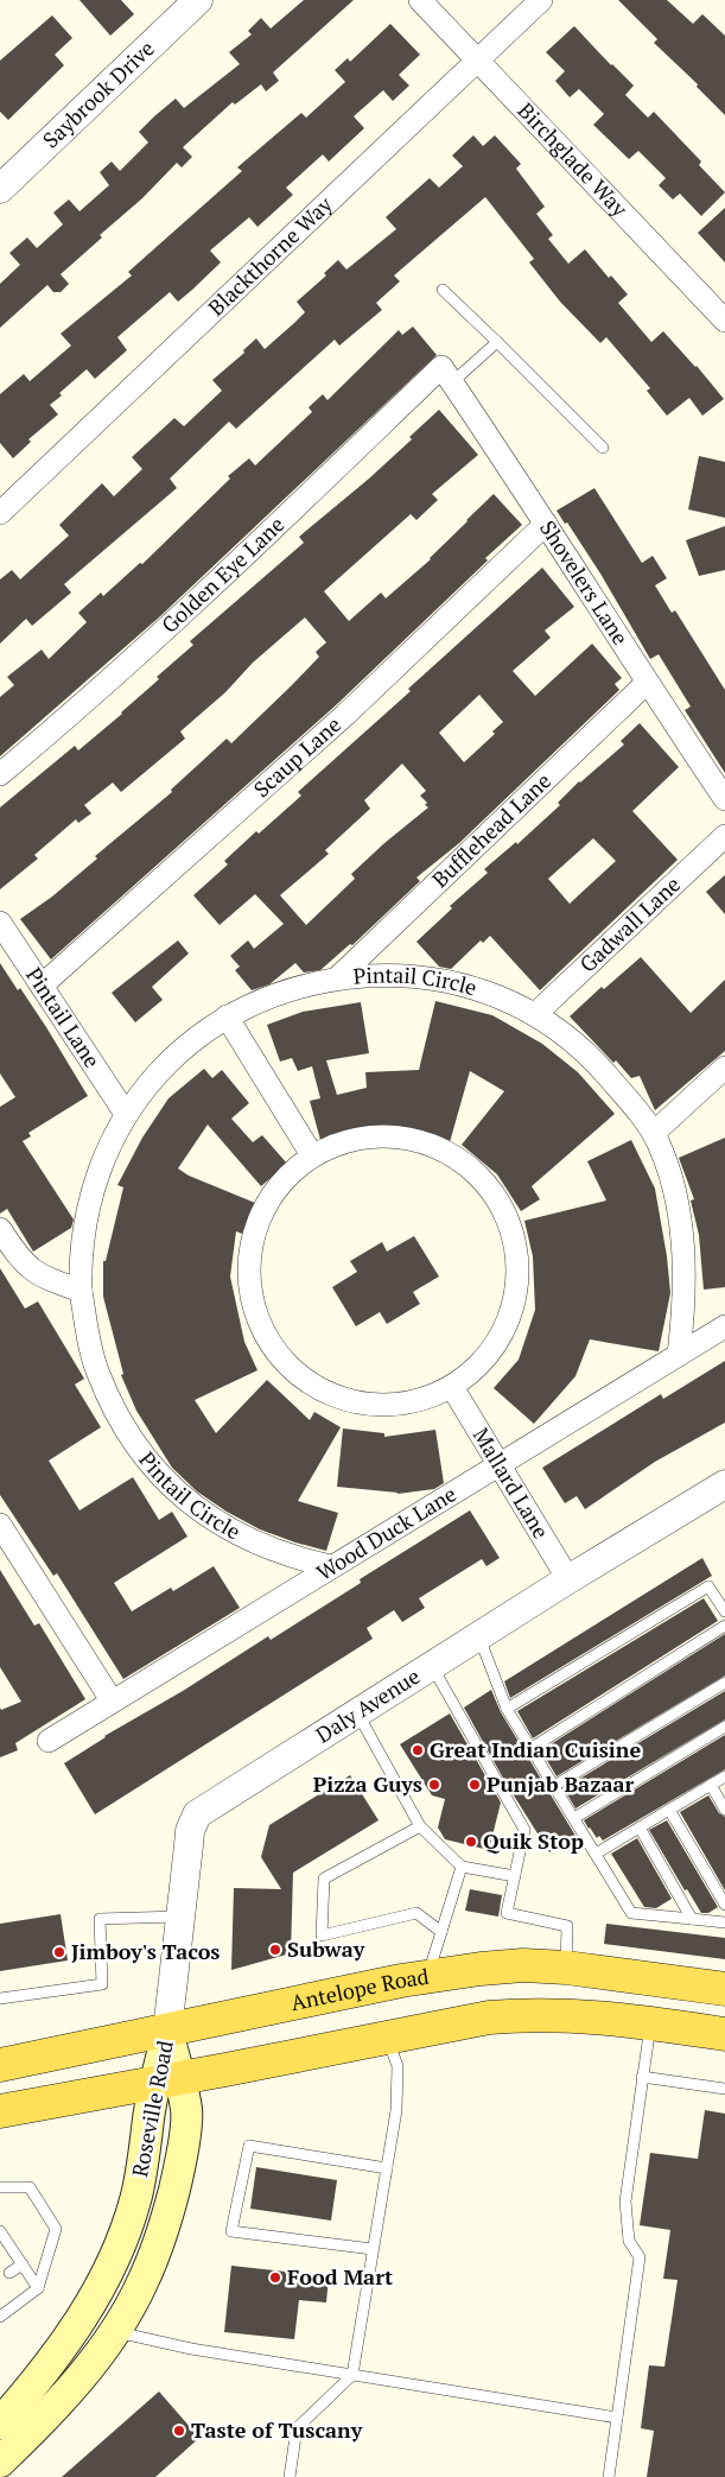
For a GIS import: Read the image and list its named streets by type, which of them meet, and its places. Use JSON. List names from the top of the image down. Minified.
{"streets":{"main road":["Antelope Road","Roseville Road"],"street":["Saybrook Drive","Birchglade Way","Blackthorne Way","Golden Eye Lane","Shovelers Lane","Scaup Lane","Bufflehead Lane","Gadwall Lane","Pintail Circle","Pintail Lane","Mallard Lane","Wood Duck Lane","Daly Avenue"]},"crossings":[["Birchglade Way","Blackthorne Way"],["Golden Eye Lane","Shovelers Lane"],["Shovelers Lane","Scaup Lane"],["Shovelers Lane","Bufflehead Lane"],["Scaup Lane","Pintail Lane"],["Bufflehead Lane","Pintail Circle"],["Gadwall Lane","Pintail Circle"],["Pintail Circle","Pintail Lane"],["Pintail Circle","Wood Duck Lane"],["Mallard Lane","Wood Duck Lane"],["Mallard Lane","Daly Avenue"],["Daly Avenue","Antelope Road"],["Daly Avenue","Roseville Road"],["Antelope Road","Roseville Road"]],"places":["Great Indian Cuisine","Pizza Guys","Punjab Bazaar","Quik Stop","Subway","Jimboy's Tacos","Food Mart","Taste of Tuscany"]}
